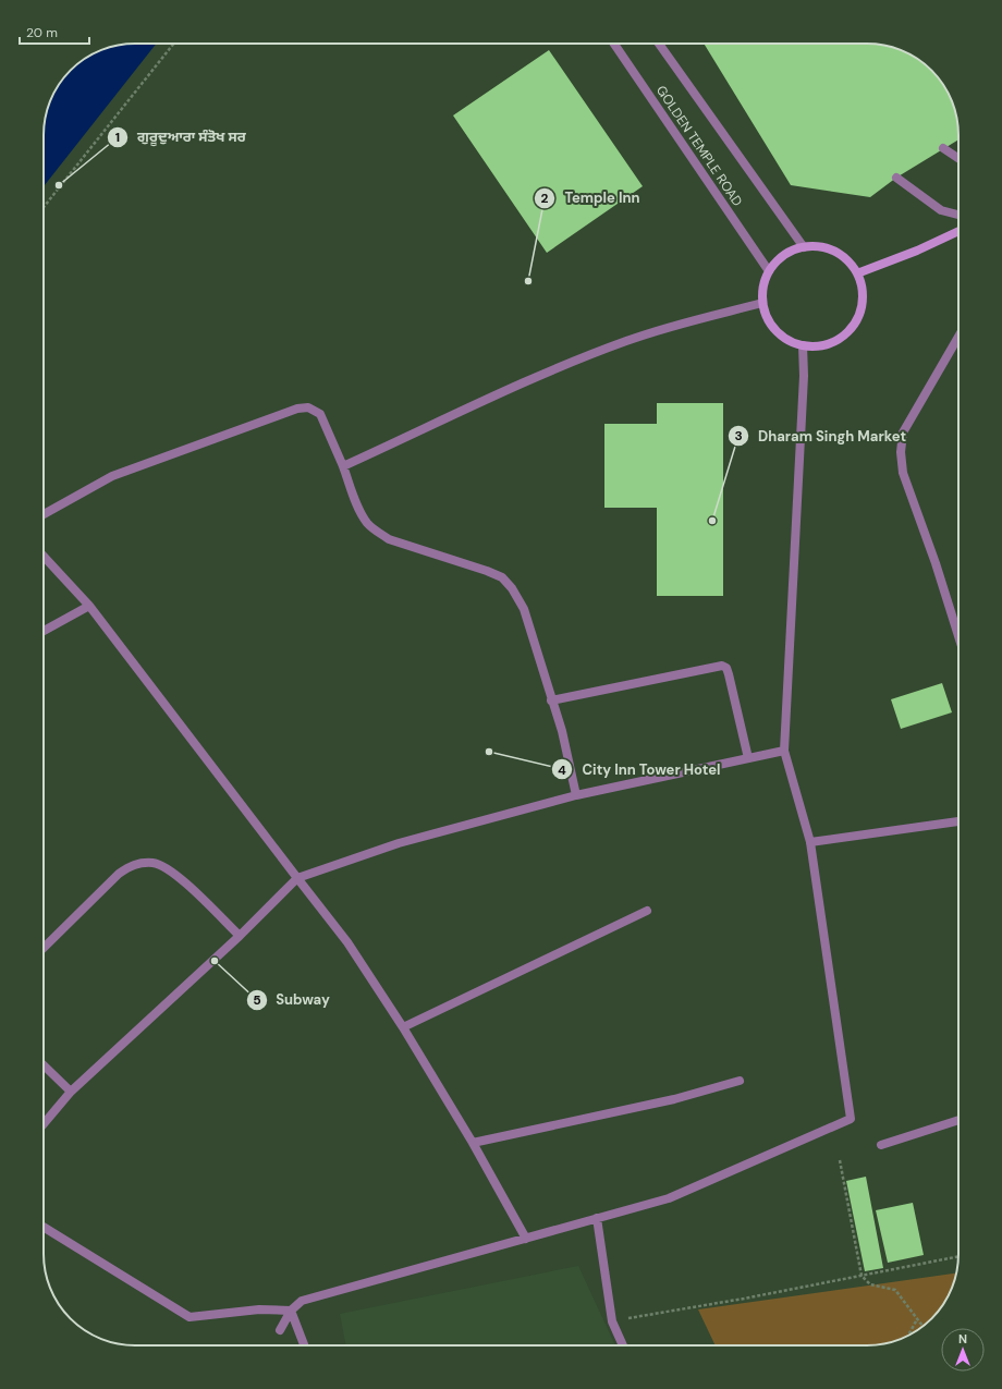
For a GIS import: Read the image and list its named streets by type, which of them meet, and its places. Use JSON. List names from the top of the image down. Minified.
{"streets":{"street":["GOLDEN TEMPLE ROAD"]},"places":["ਗੁਰੂਦੁਆਰਾ ਸੰਤੋਖ ਸਰ","Temple Inn","Dharam Singh Market","City Inn Tower Hotel","Subway"],"scale_bar":"20 m","north":"top"}
